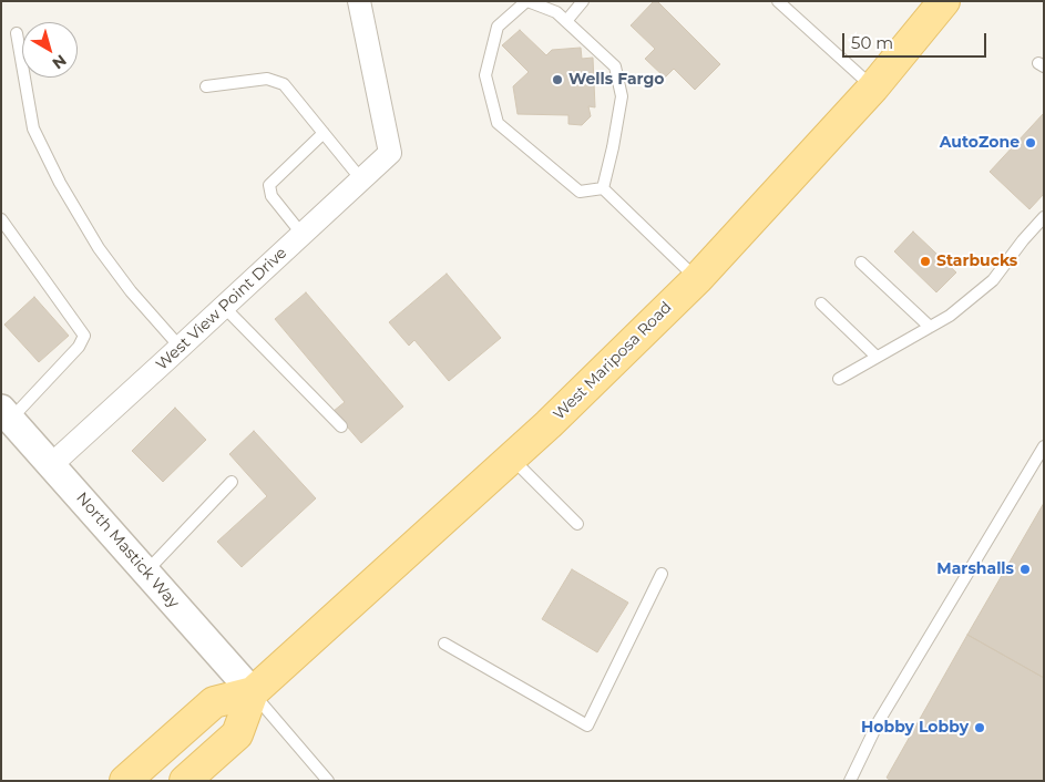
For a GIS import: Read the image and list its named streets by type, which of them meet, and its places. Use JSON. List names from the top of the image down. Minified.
{"streets":{"main road":["West Mariposa Road"],"street":["West View Point Drive","North Mastick Way"]},"crossings":[["West View Point Drive","North Mastick Way"],["West Mariposa Road","North Mastick Way"]],"places":["Wells Fargo","AutoZone","Starbucks","Marshalls","Hobby Lobby"],"scale_bar":"50 m","north":"bottom right"}
